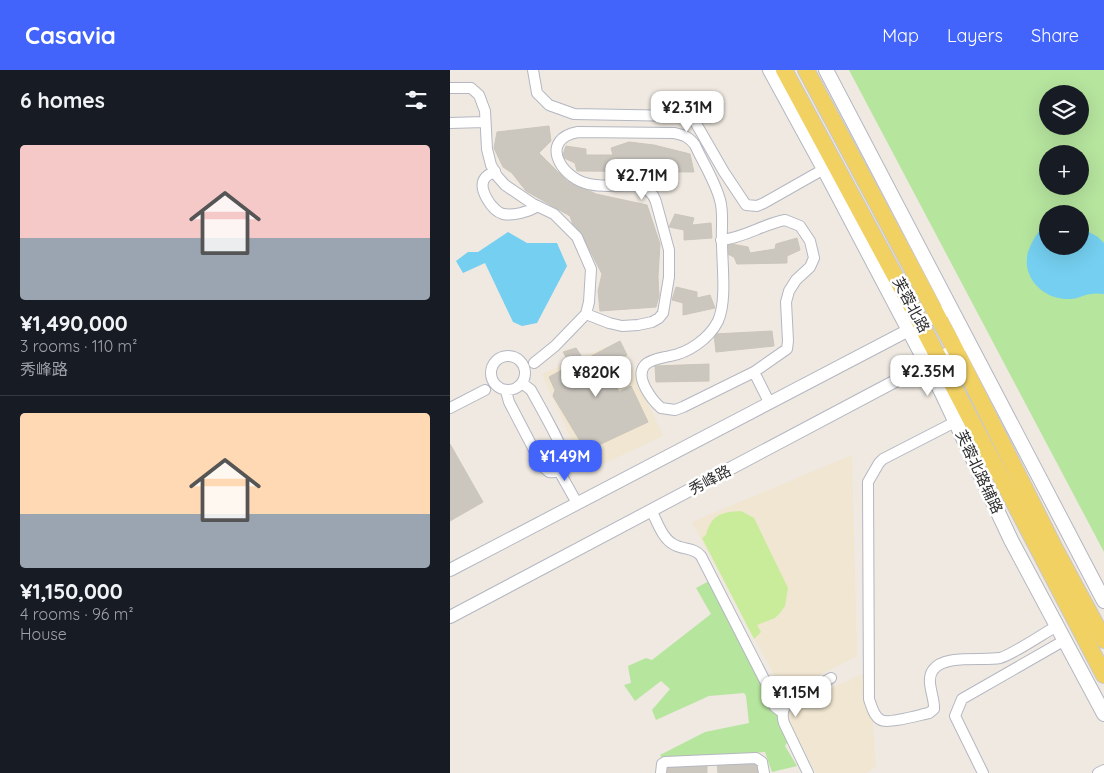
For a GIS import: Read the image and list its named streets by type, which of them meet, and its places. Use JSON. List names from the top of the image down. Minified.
{"streets":{"main road":["芙蓉北路","芙蓉北路辅路"],"street":["秀峰路"]},"crossings":[["芙蓉北路","芙蓉北路辅路"],["芙蓉北路","秀峰路"],["芙蓉北路辅路","秀峰路"]],"page":{"header":"Casavia","nav":["Map","Layers","Share"],"heading":"6 homes","map_buttons":["+","−"],"price":["¥2.31M","¥2.71M","¥2.35M","¥820K","¥1.49M","¥1.15M"],"list":[{"name":"¥1,490,000","note":"3 rooms · 110 m² · 秀峰路"},{"name":"¥1,150,000","note":"4 rooms · 96 m² · House"}]}}
